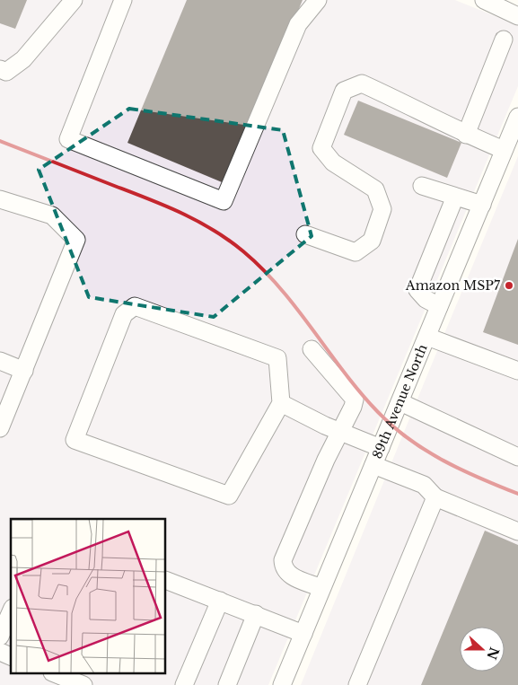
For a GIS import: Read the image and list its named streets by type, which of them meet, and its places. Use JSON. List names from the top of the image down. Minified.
{"streets":{"street":["89th Avenue North"]},"places":["Amazon MSP7"],"north":"right"}
